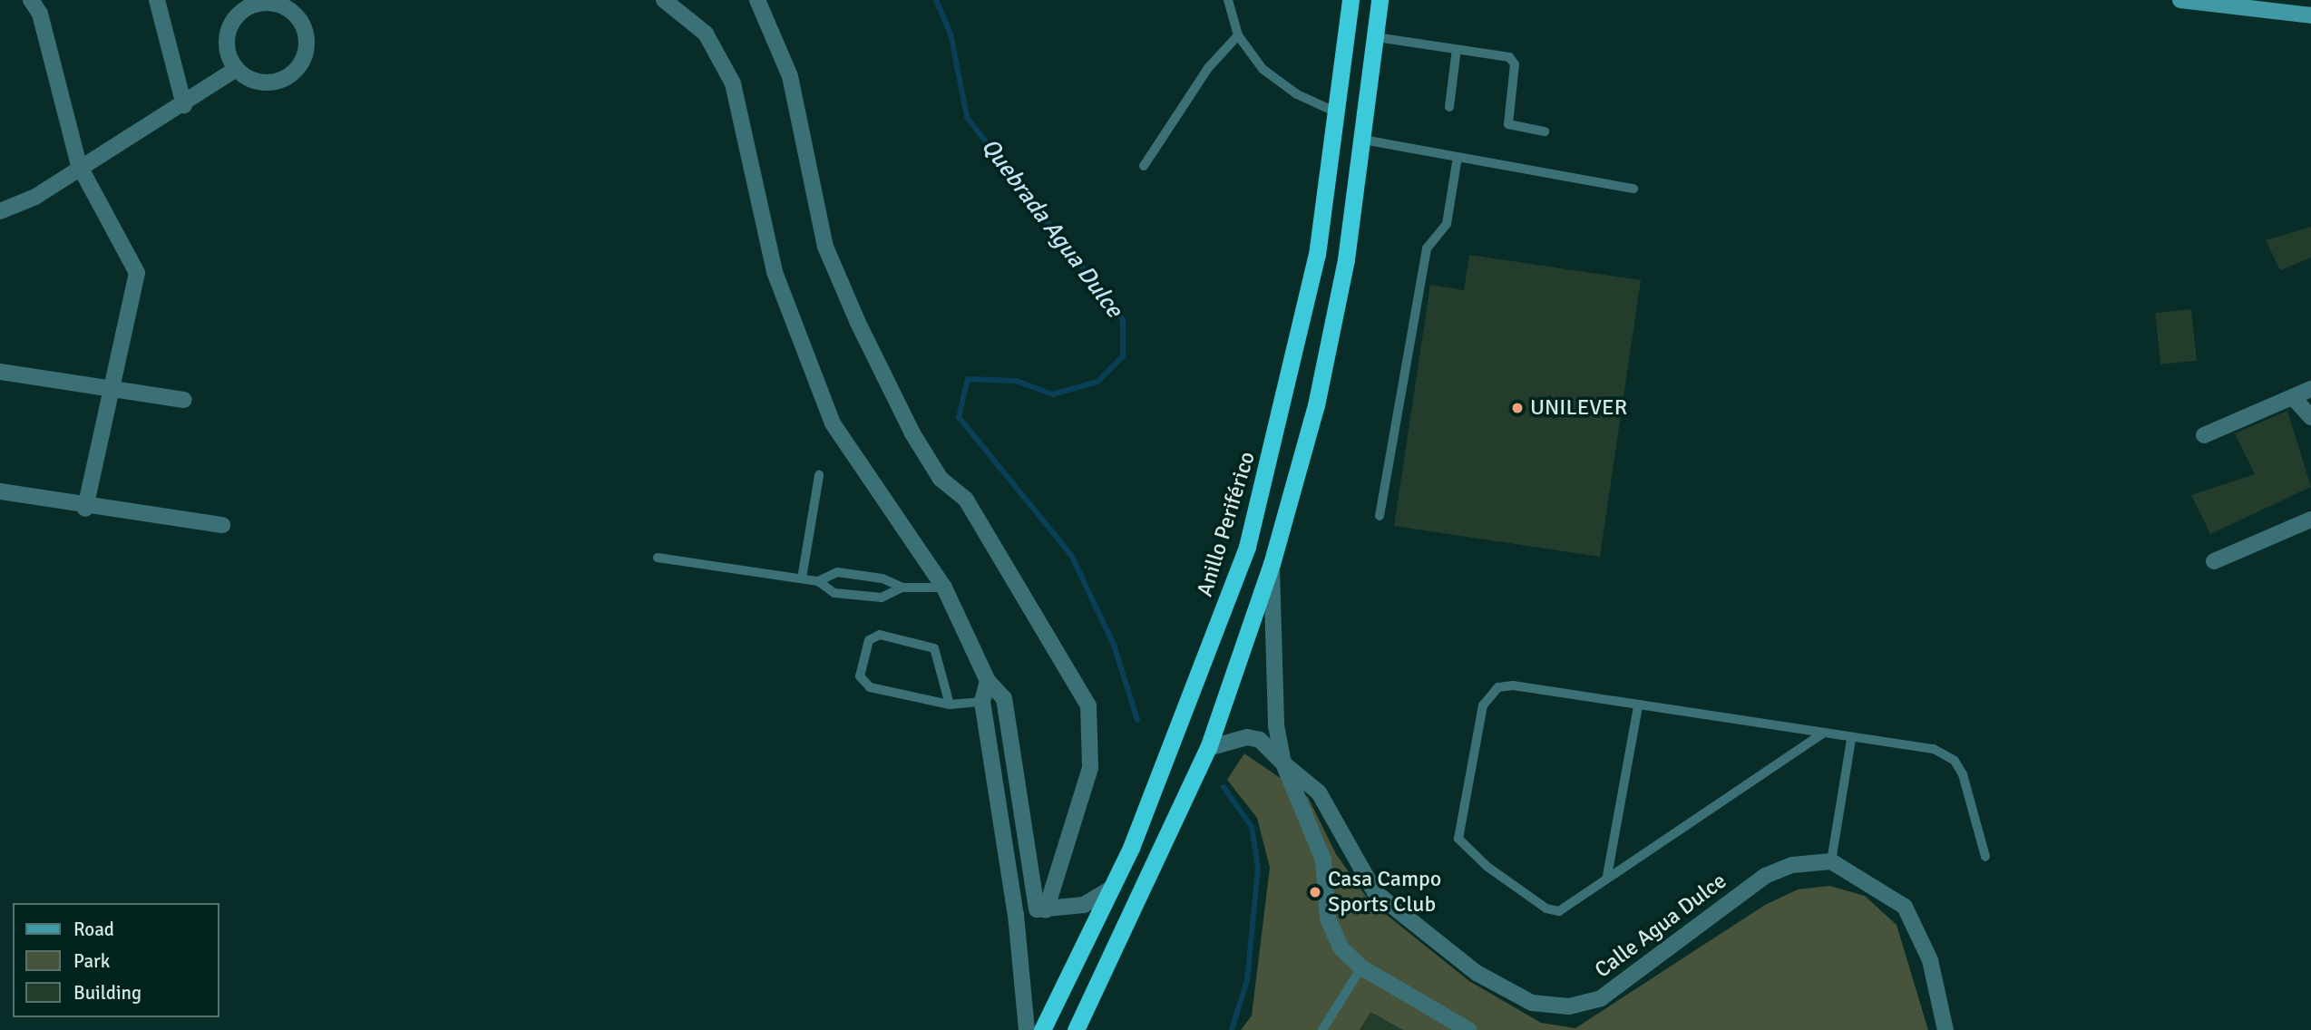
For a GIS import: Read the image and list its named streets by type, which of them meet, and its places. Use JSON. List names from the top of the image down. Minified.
{"streets":{"highway":["Anillo Periférico"],"street":["Calle Agua Dulce"]},"water":["Quebrada Agua Dulce"],"places":["UNILEVER","Casa Campo Sports Club"],"legend":["Road","Park","Building"]}
